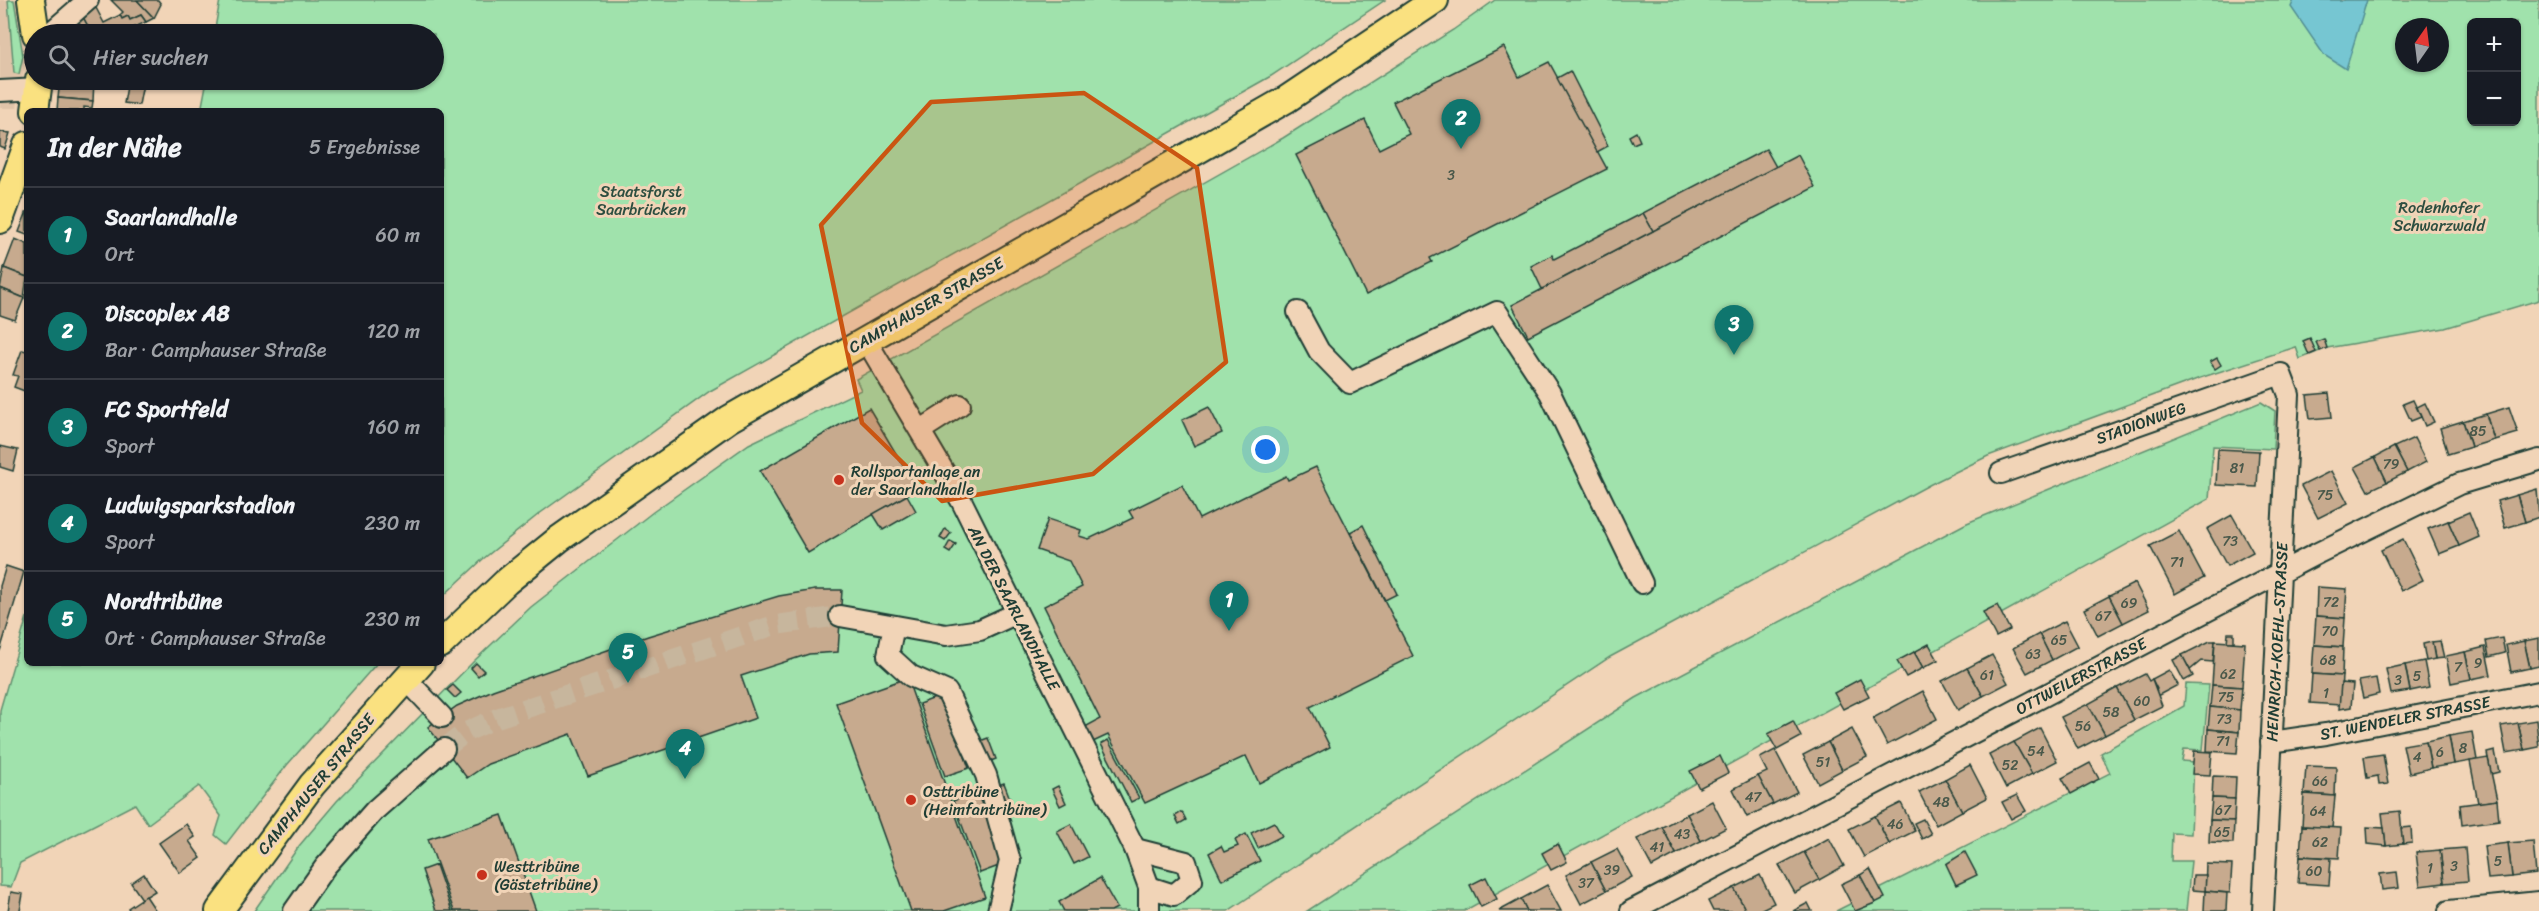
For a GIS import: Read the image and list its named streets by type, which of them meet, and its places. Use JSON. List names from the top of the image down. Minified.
{"streets":{"main road":["CAMPHAUSER STRASSE"],"street":["STADIONWEG","AN DER SAARLANDHALLE","HEINRICH-KOEHL-STRASSE","OTTWEILERSTRASSE","ST. WENDELER STRASSE"]},"crossings":[["CAMPHAUSER STRASSE","AN DER SAARLANDHALLE"],["STADIONWEG","HEINRICH-KOEHL-STRASSE"],["HEINRICH-KOEHL-STRASSE","OTTWEILERSTRASSE"],["HEINRICH-KOEHL-STRASSE","ST. WENDELER STRASSE"]],"parks":["Staatsforst Saarbrücken","Rodenhofer Schwarzwald"],"places":["Rollsportanlage an der Saarlandhalle","Osttribüne (Heimfantribüne)","Westtribüne (Gästetribüne)"],"house_numbers":["3","85","79","81","75","73","71","72","69","67","70","65","63","68","9","7","62","61","5","3","1","75","60","58","73","56","71","8","54","6","4","51","52","66","47","48","67","64","46","65","43","62","41","5","3","1","39","60","37"],"north":"top","page":{"map_buttons":["+","−"],"search":"Hier suchen","pins":["2","3","1","5","4"],"heading":["In der Nähe","5 Ergebnisse"],"list":[{"mark":"1","name":"Saarlandhalle","note":"Ort","value":"60 m"},{"mark":"2","name":"Discoplex A8","note":"Bar · Camphauser Straße","value":"120 m"},{"mark":"3","name":"FC Sportfeld","note":"Sport","value":"160 m"},{"mark":"4","name":"Ludwigsparkstadion","note":"Sport","value":"230 m"},{"mark":"5","name":"Nordtribüne","note":"Ort · Camphauser Straße","value":"230 m"}]}}
